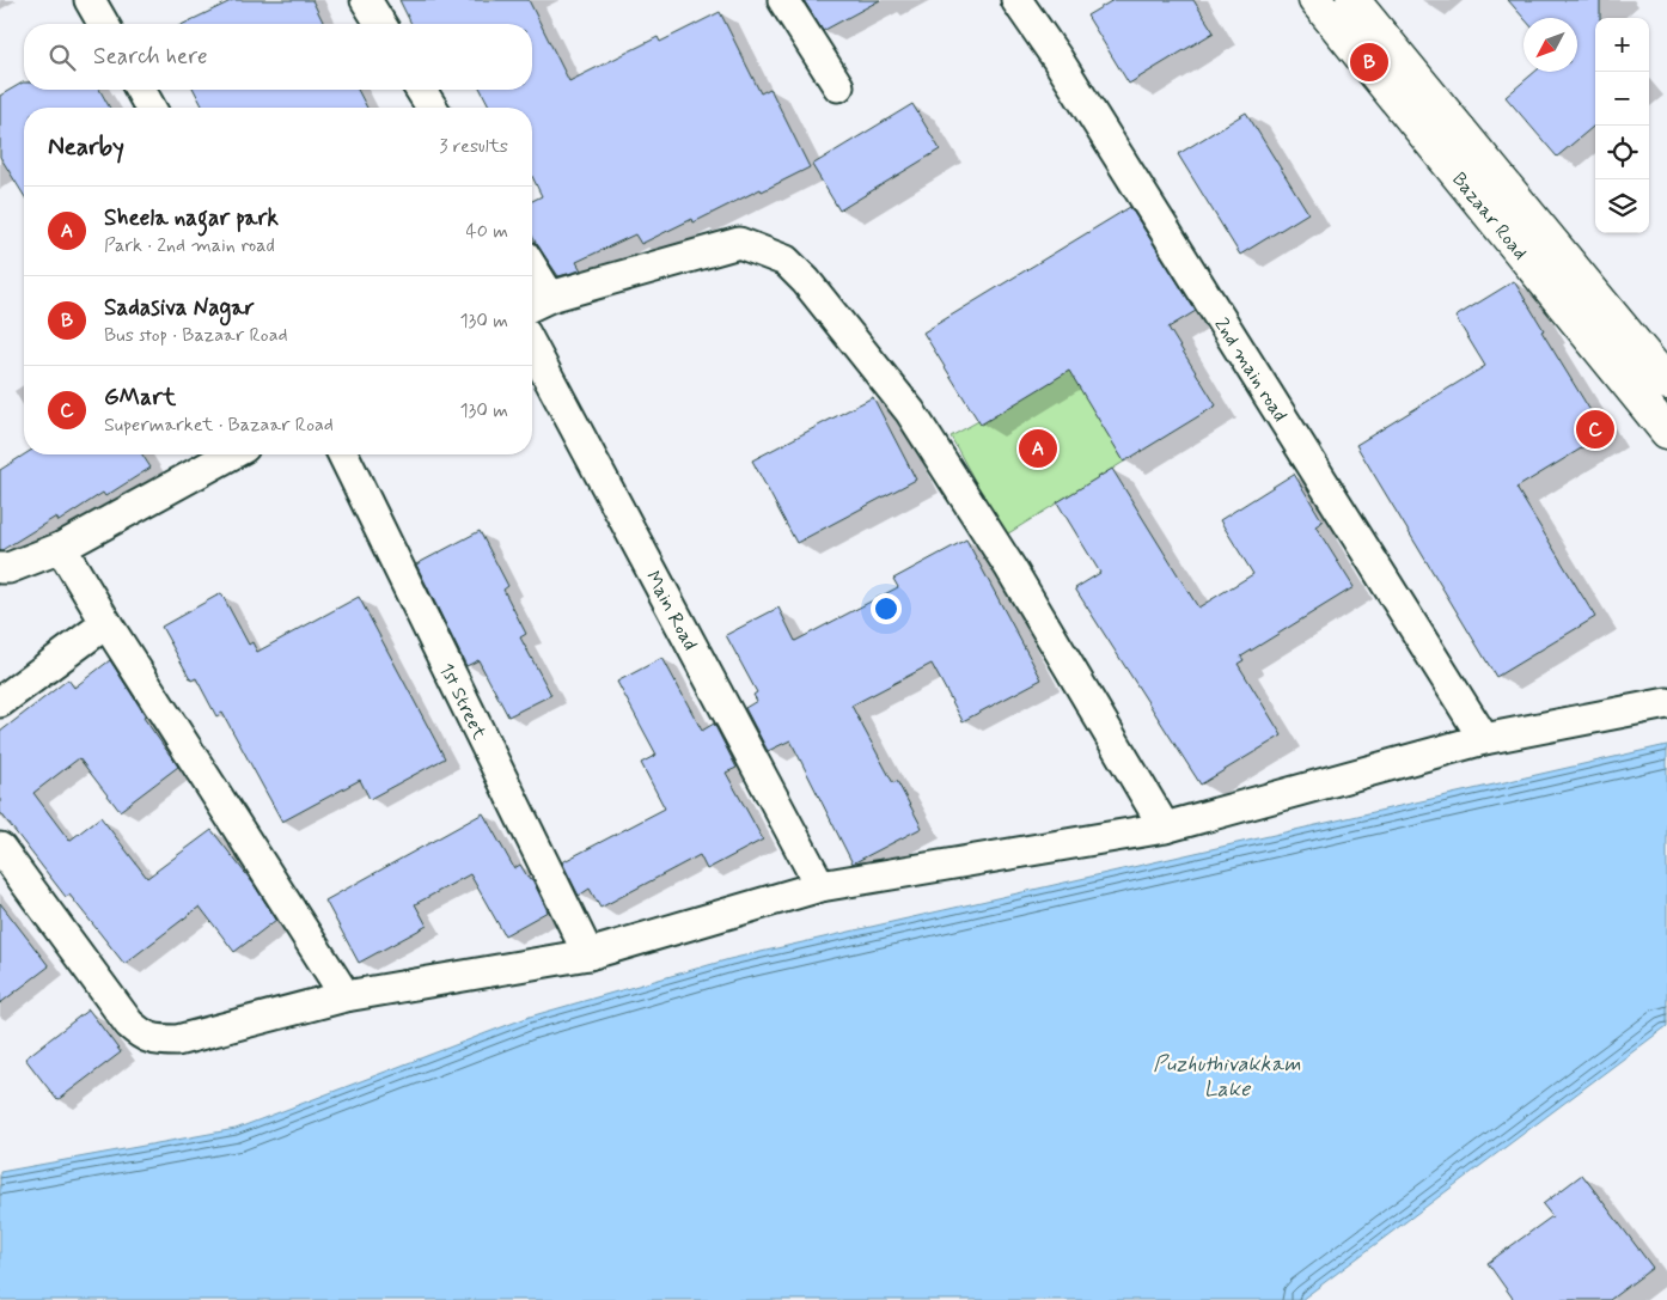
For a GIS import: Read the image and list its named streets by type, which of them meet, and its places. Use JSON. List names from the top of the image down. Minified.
{"streets":{"main road":["Bazaar Road"],"street":["2nd main road","Main Road","1st Street"]},"water":["Puzhuthivakkam Lake"],"north":"bottom left","page":{"map_buttons":["+","−"],"search":"Search here","pins":["B","C","A"],"heading":["Nearby","3 results"],"list":[{"mark":"A","name":"Sheela nagar park","note":"Park · 2nd main road","value":"40 m"},{"mark":"B","name":"Sadasiva Nagar","note":"Bus stop · Bazaar Road","value":"130 m"},{"mark":"C","name":"GMart","note":"Supermarket · Bazaar Road","value":"130 m"}]}}
